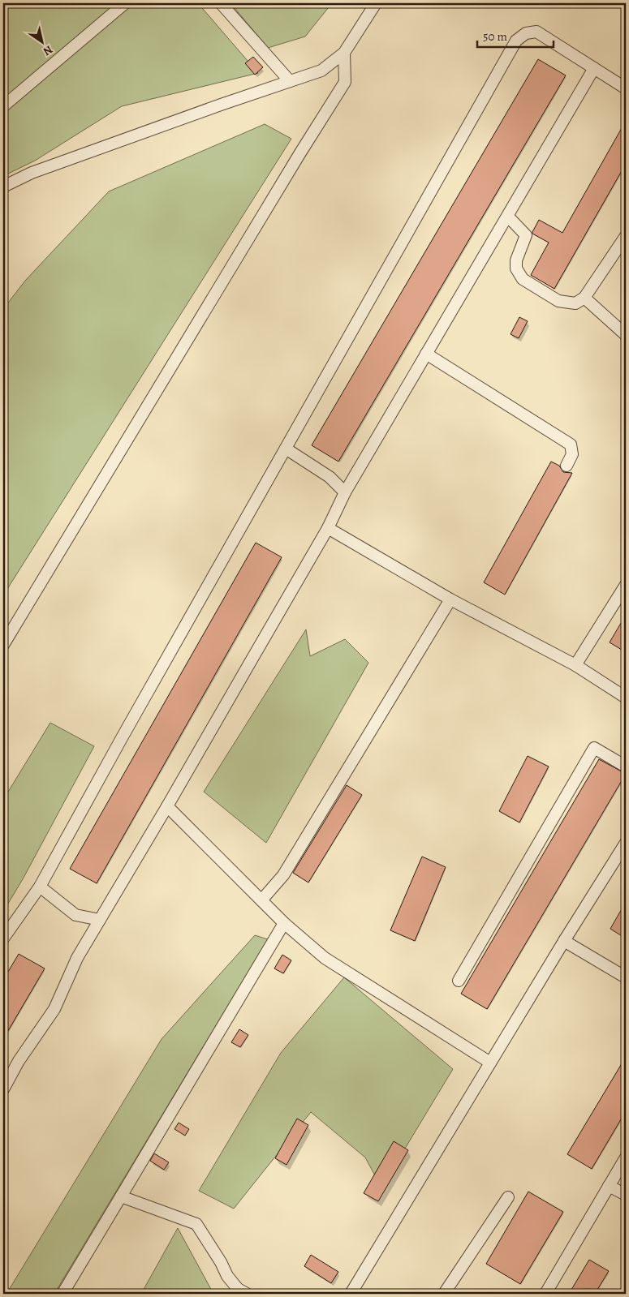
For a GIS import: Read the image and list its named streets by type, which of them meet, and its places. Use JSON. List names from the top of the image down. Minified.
{"scale_bar":"50 m","north":"bottom right"}
